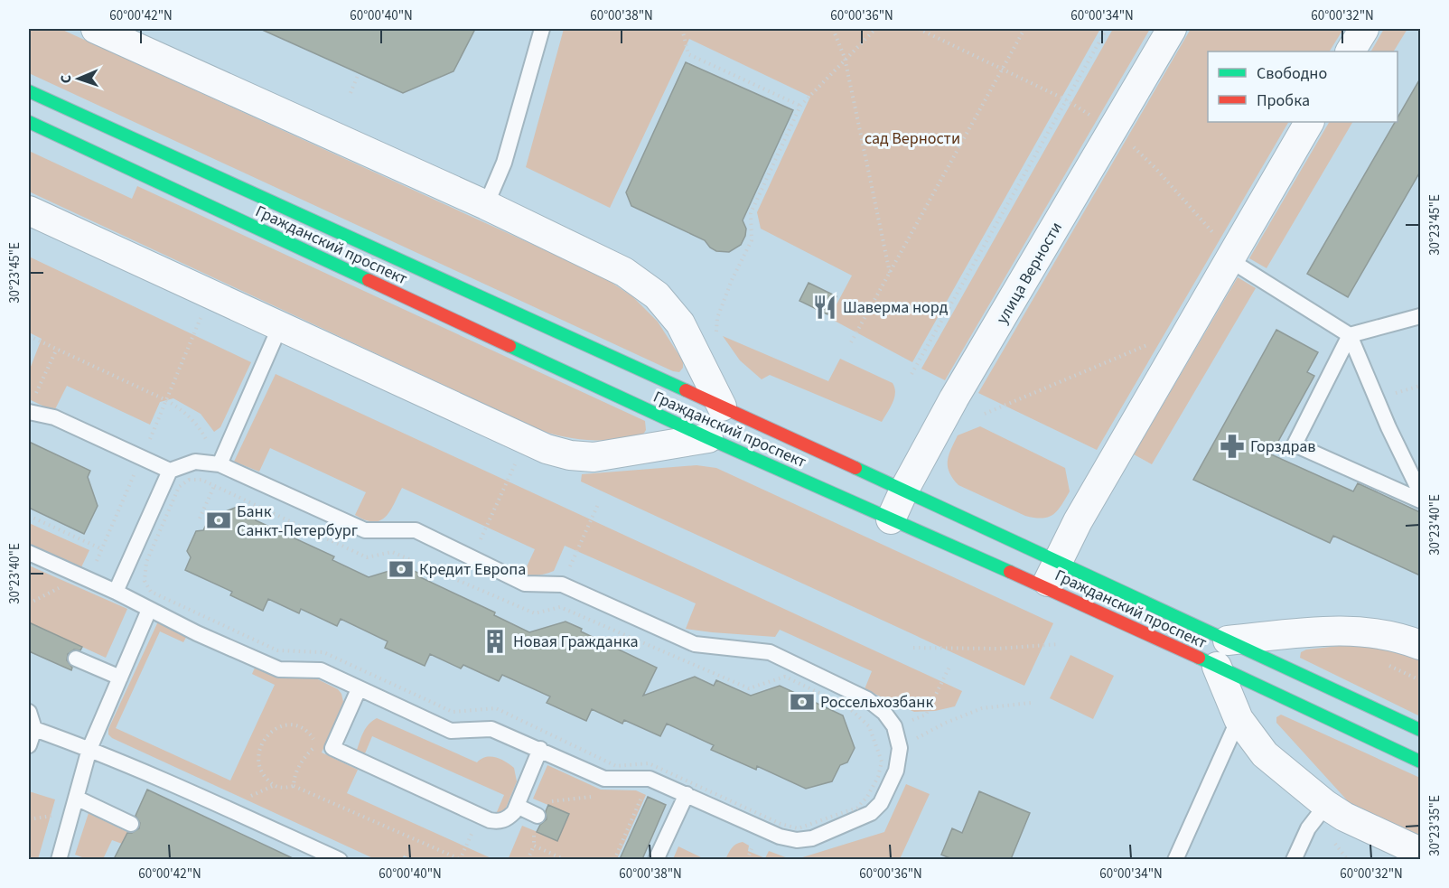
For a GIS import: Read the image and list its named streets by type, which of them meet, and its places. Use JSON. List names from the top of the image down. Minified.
{"streets":{"main road":["Гражданский проспект"],"street":["улица Верности"]},"crossings":[["Гражданский проспект","улица Верности"]],"parks":["сад Верности"],"places":{"restaurant":["Шаверма норд"],"pharmacy":["Горздрав"],"bank":["Банк Санкт-Петербург","Кредит Европа","Россельхозбанк"],"building":["Новая Гражданка"]},"legend":["Свободно","Пробка"],"north":"left","coordinates":["60°00'42\"N","60°00'40\"N","60°00'38\"N","60°00'36\"N","60°00'34\"N","60°00'32\"N","30°23'45\"E","30°23'40\"E","30°23'35\"E"]}
